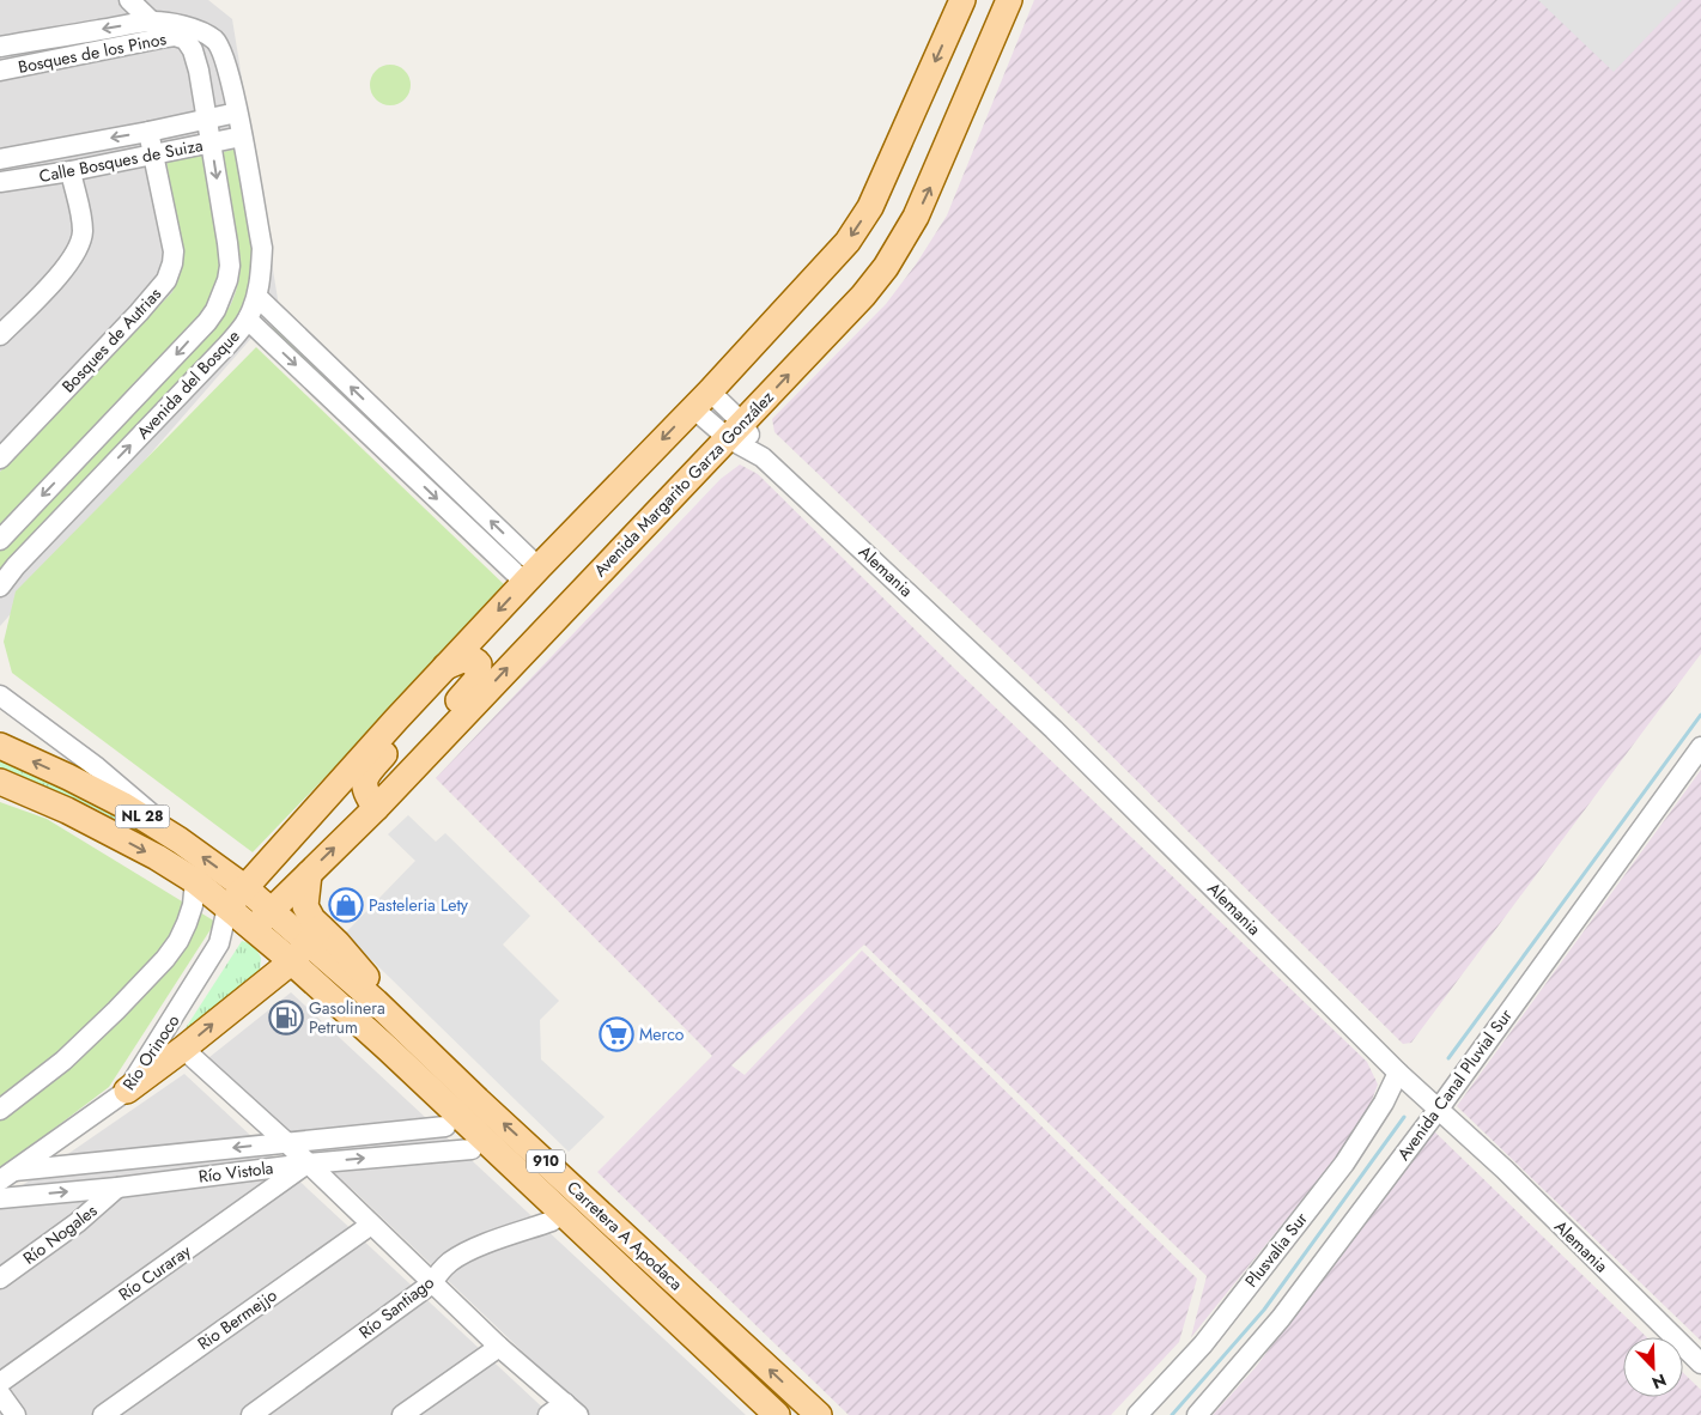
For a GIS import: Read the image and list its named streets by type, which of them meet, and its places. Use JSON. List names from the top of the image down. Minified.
{"streets":{"main road":["Avenida Margarito Garza González","NL 28","910","Carretera A Apodaca"],"street":["Bosques de los Pinos","Calle Bosques de Suiza","Bosques de Autrias","Avenida del Bosque","Alemania","Río Orinoco","Avenida Canal Pluvial Sur","Río Vistola","Río Nogales","Plusvalia Sur","Río Curaray","Río Santiago","Rio Bermejjo"]},"crossings":[["Bosques de los Pinos","Avenida del Bosque"],["Calle Bosques de Suiza","Bosques de Autrias"],["Calle Bosques de Suiza","Avenida del Bosque"],["Avenida Margarito Garza González","Alemania"],["Avenida Margarito Garza González","NL 28"],["Avenida Margarito Garza González","Carretera A Apodaca"],["Alemania","Avenida Canal Pluvial Sur"],["Alemania","Plusvalia Sur"],["NL 28","Río Orinoco"],["NL 28","Carretera A Apodaca"],["Río Orinoco","Río Vistola"],["Río Vistola","Río Nogales"],["Río Vistola","Río Curaray"]],"places":{"shop":["Pasteleria Lety"],"fuel station":["Gasolinera Petrum"],"supermarket":["Merco"]},"north":"bottom right"}
